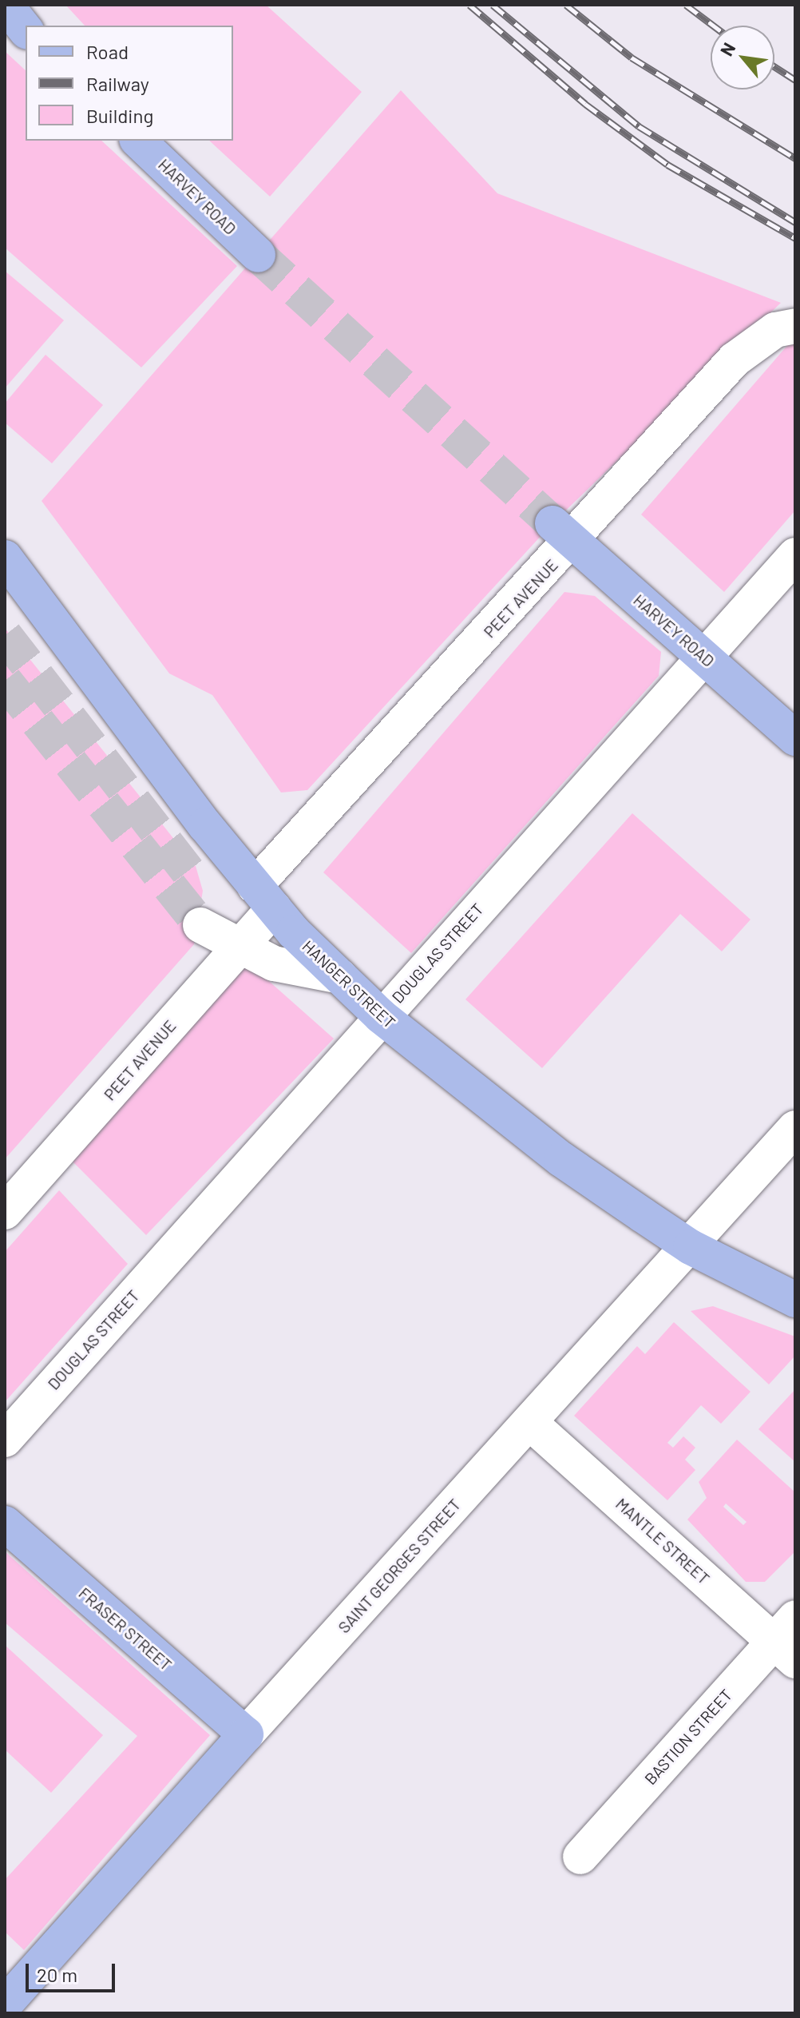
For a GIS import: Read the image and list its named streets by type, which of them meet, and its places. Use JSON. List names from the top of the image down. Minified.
{"streets":{"main road":["HARVEY ROAD","HANGER STREET","SAINT GEORGES STREET","FRASER STREET"],"street":["PEET AVENUE","DOUGLAS STREET","MANTLE STREET","BASTION STREET"]},"crossings":[["HARVEY ROAD","PEET AVENUE"],["HARVEY ROAD","DOUGLAS STREET"],["PEET AVENUE","HANGER STREET"],["DOUGLAS STREET","HANGER STREET"],["HANGER STREET","SAINT GEORGES STREET"],["MANTLE STREET","SAINT GEORGES STREET"],["MANTLE STREET","BASTION STREET"],["SAINT GEORGES STREET","FRASER STREET"]],"legend":["Road","Railway","Building"],"scale_bar":"20 m","north":"top left"}
